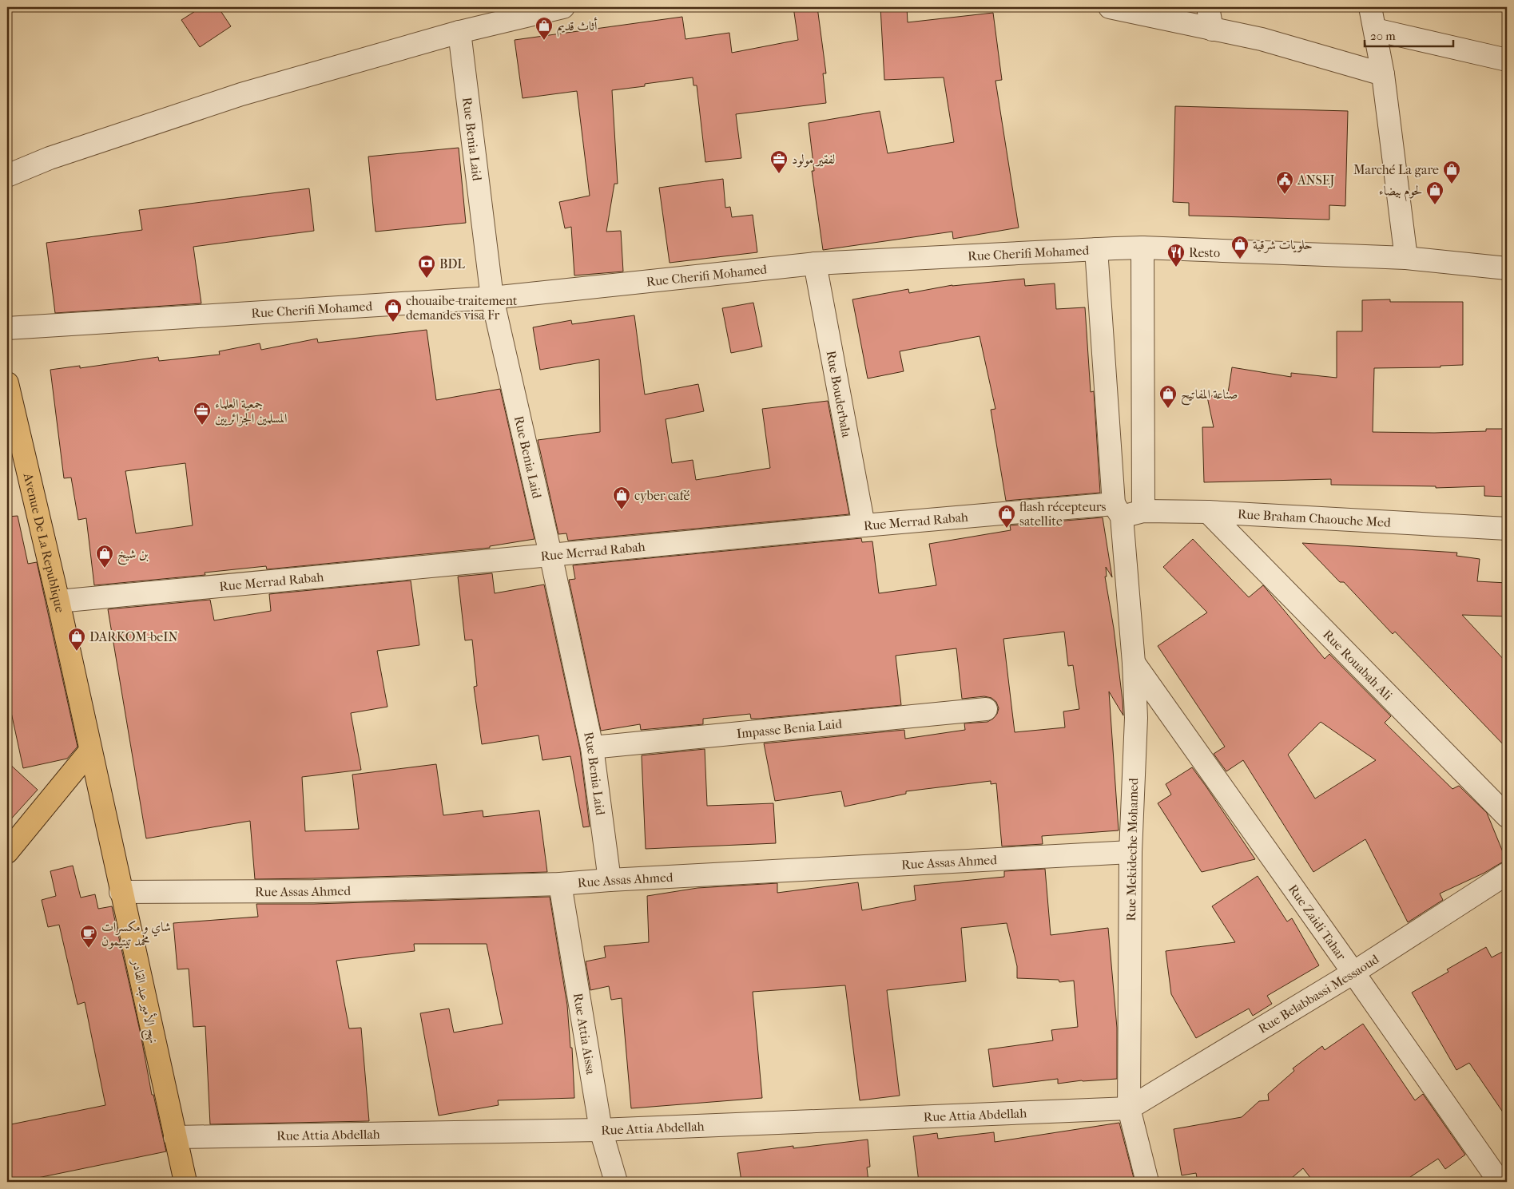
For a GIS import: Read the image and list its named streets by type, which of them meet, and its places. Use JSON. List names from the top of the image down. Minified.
{"streets":{"main road":["Avenue De La Republique","نهج الأمير عبد القادر"],"street":["Rue Benia Laid","Rue Cherifi Mohamed","Rue Bouderbala","Rue Braham Chaouche Med","Rue Merrad Rabah","Rue Rouabah Ali","Impasse Benia Laid","Rue Mekideche Mohamed","Rue Assas Ahmed","Rue Zaidi Tahar","Rue Belabbassi Messaoud","Rue Attia Aissa","Rue Attia Abdellah"]},"crossings":[["Rue Benia Laid","Rue Cherifi Mohamed"],["Rue Benia Laid","Rue Merrad Rabah"],["Rue Benia Laid","Impasse Benia Laid"],["Rue Benia Laid","Rue Assas Ahmed"],["Rue Cherifi Mohamed","Rue Bouderbala"],["Rue Cherifi Mohamed","Rue Mekideche Mohamed"],["Rue Bouderbala","Rue Merrad Rabah"],["Rue Braham Chaouche Med","Rue Merrad Rabah"],["Rue Braham Chaouche Med","Rue Rouabah Ali"],["Rue Braham Chaouche Med","Rue Mekideche Mohamed"],["Rue Merrad Rabah","Avenue De La Republique"],["Rue Merrad Rabah","Rue Mekideche Mohamed"],["Avenue De La Republique","نهج الأمير عبد القادر"],["Rue Mekideche Mohamed","Rue Assas Ahmed"],["Rue Mekideche Mohamed","Rue Zaidi Tahar"],["Rue Mekideche Mohamed","Rue Belabbassi Messaoud"],["Rue Mekideche Mohamed","Rue Attia Abdellah"],["Rue Assas Ahmed","نهج الأمير عبد القادر"],["Rue Assas Ahmed","Rue Attia Aissa"],["Rue Zaidi Tahar","Rue Belabbassi Messaoud"],["Rue Belabbassi Messaoud","Rue Attia Abdellah"],["نهج الأمير عبد القادر","Rue Attia Abdellah"],["Rue Attia Aissa","Rue Attia Abdellah"]],"places":{"shop":["أثاث قديم","Marché La gare","لحوم بيضاء","حلويات شرقية","chouaibe-traitement demandes visa Fr","صناعة المفاتيح","cyber café","flash récepteurs satellite","بن شيخ","DARKOM-beIN"],"office":["لفقير مولود","جمعية العلماء المسلمين الجزائريين"],"public building":["ANSEJ"],"restaurant":["Resto"],"bank":["BDL"],"cafe":["شاي و مكسرات محمد تيتيمون"]},"scale_bar":"20 m"}
